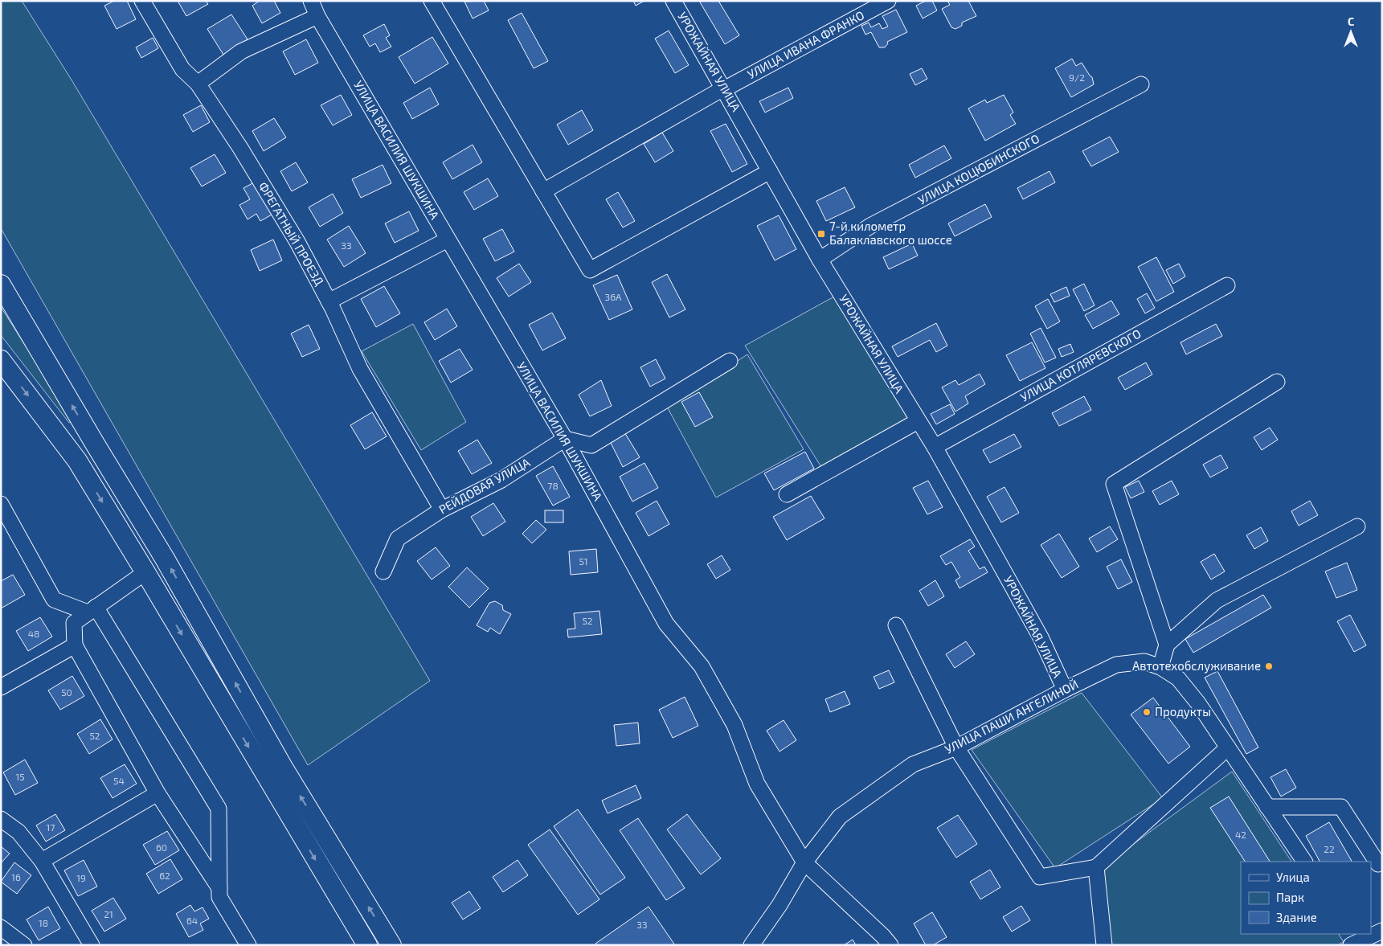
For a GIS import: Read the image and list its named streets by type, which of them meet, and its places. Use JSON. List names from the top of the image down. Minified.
{"streets":{"street":["УЛИЦА ИВАНА ФРАНКО","УРОЖАЙНАЯ УЛИЦА","УЛИЦА ВАСИЛИЯ ШУКШИНА","УЛИЦА КОЦЮБИНСКОГО","ФРЕГАТНЫЙ ПРОЕЗД","УЛИЦА КОТЛЯРЕВСКОГО","РЕЙДОВАЯ УЛИЦА","УЛИЦА ПАШИ АНГЕЛИНОЙ"]},"crossings":[["УЛИЦА ИВАНА ФРАНКО","УРОЖАЙНАЯ УЛИЦА"],["УРОЖАЙНАЯ УЛИЦА","УЛИЦА КОЦЮБИНСКОГО"],["УРОЖАЙНАЯ УЛИЦА","УЛИЦА КОТЛЯРЕВСКОГО"],["УРОЖАЙНАЯ УЛИЦА","УЛИЦА ПАШИ АНГЕЛИНОЙ"],["УЛИЦА ВАСИЛИЯ ШУКШИНА","РЕЙДОВАЯ УЛИЦА"],["УЛИЦА ВАСИЛИЯ ШУКШИНА","УЛИЦА ПАШИ АНГЕЛИНОЙ"],["ФРЕГАТНЫЙ ПРОЕЗД","РЕЙДОВАЯ УЛИЦА"]],"places":{"transit":["7-й километр Балаклавского шоссе"],"other":["Автотехобслуживание","Продукты"]},"house_numbers":["9/2","33","36А","78","51","52","48","50","52","15","54","17","42","60","22","62","16","19","21","64","18","33"],"legend":["Улица","Парк","Здание"],"north":"top"}
